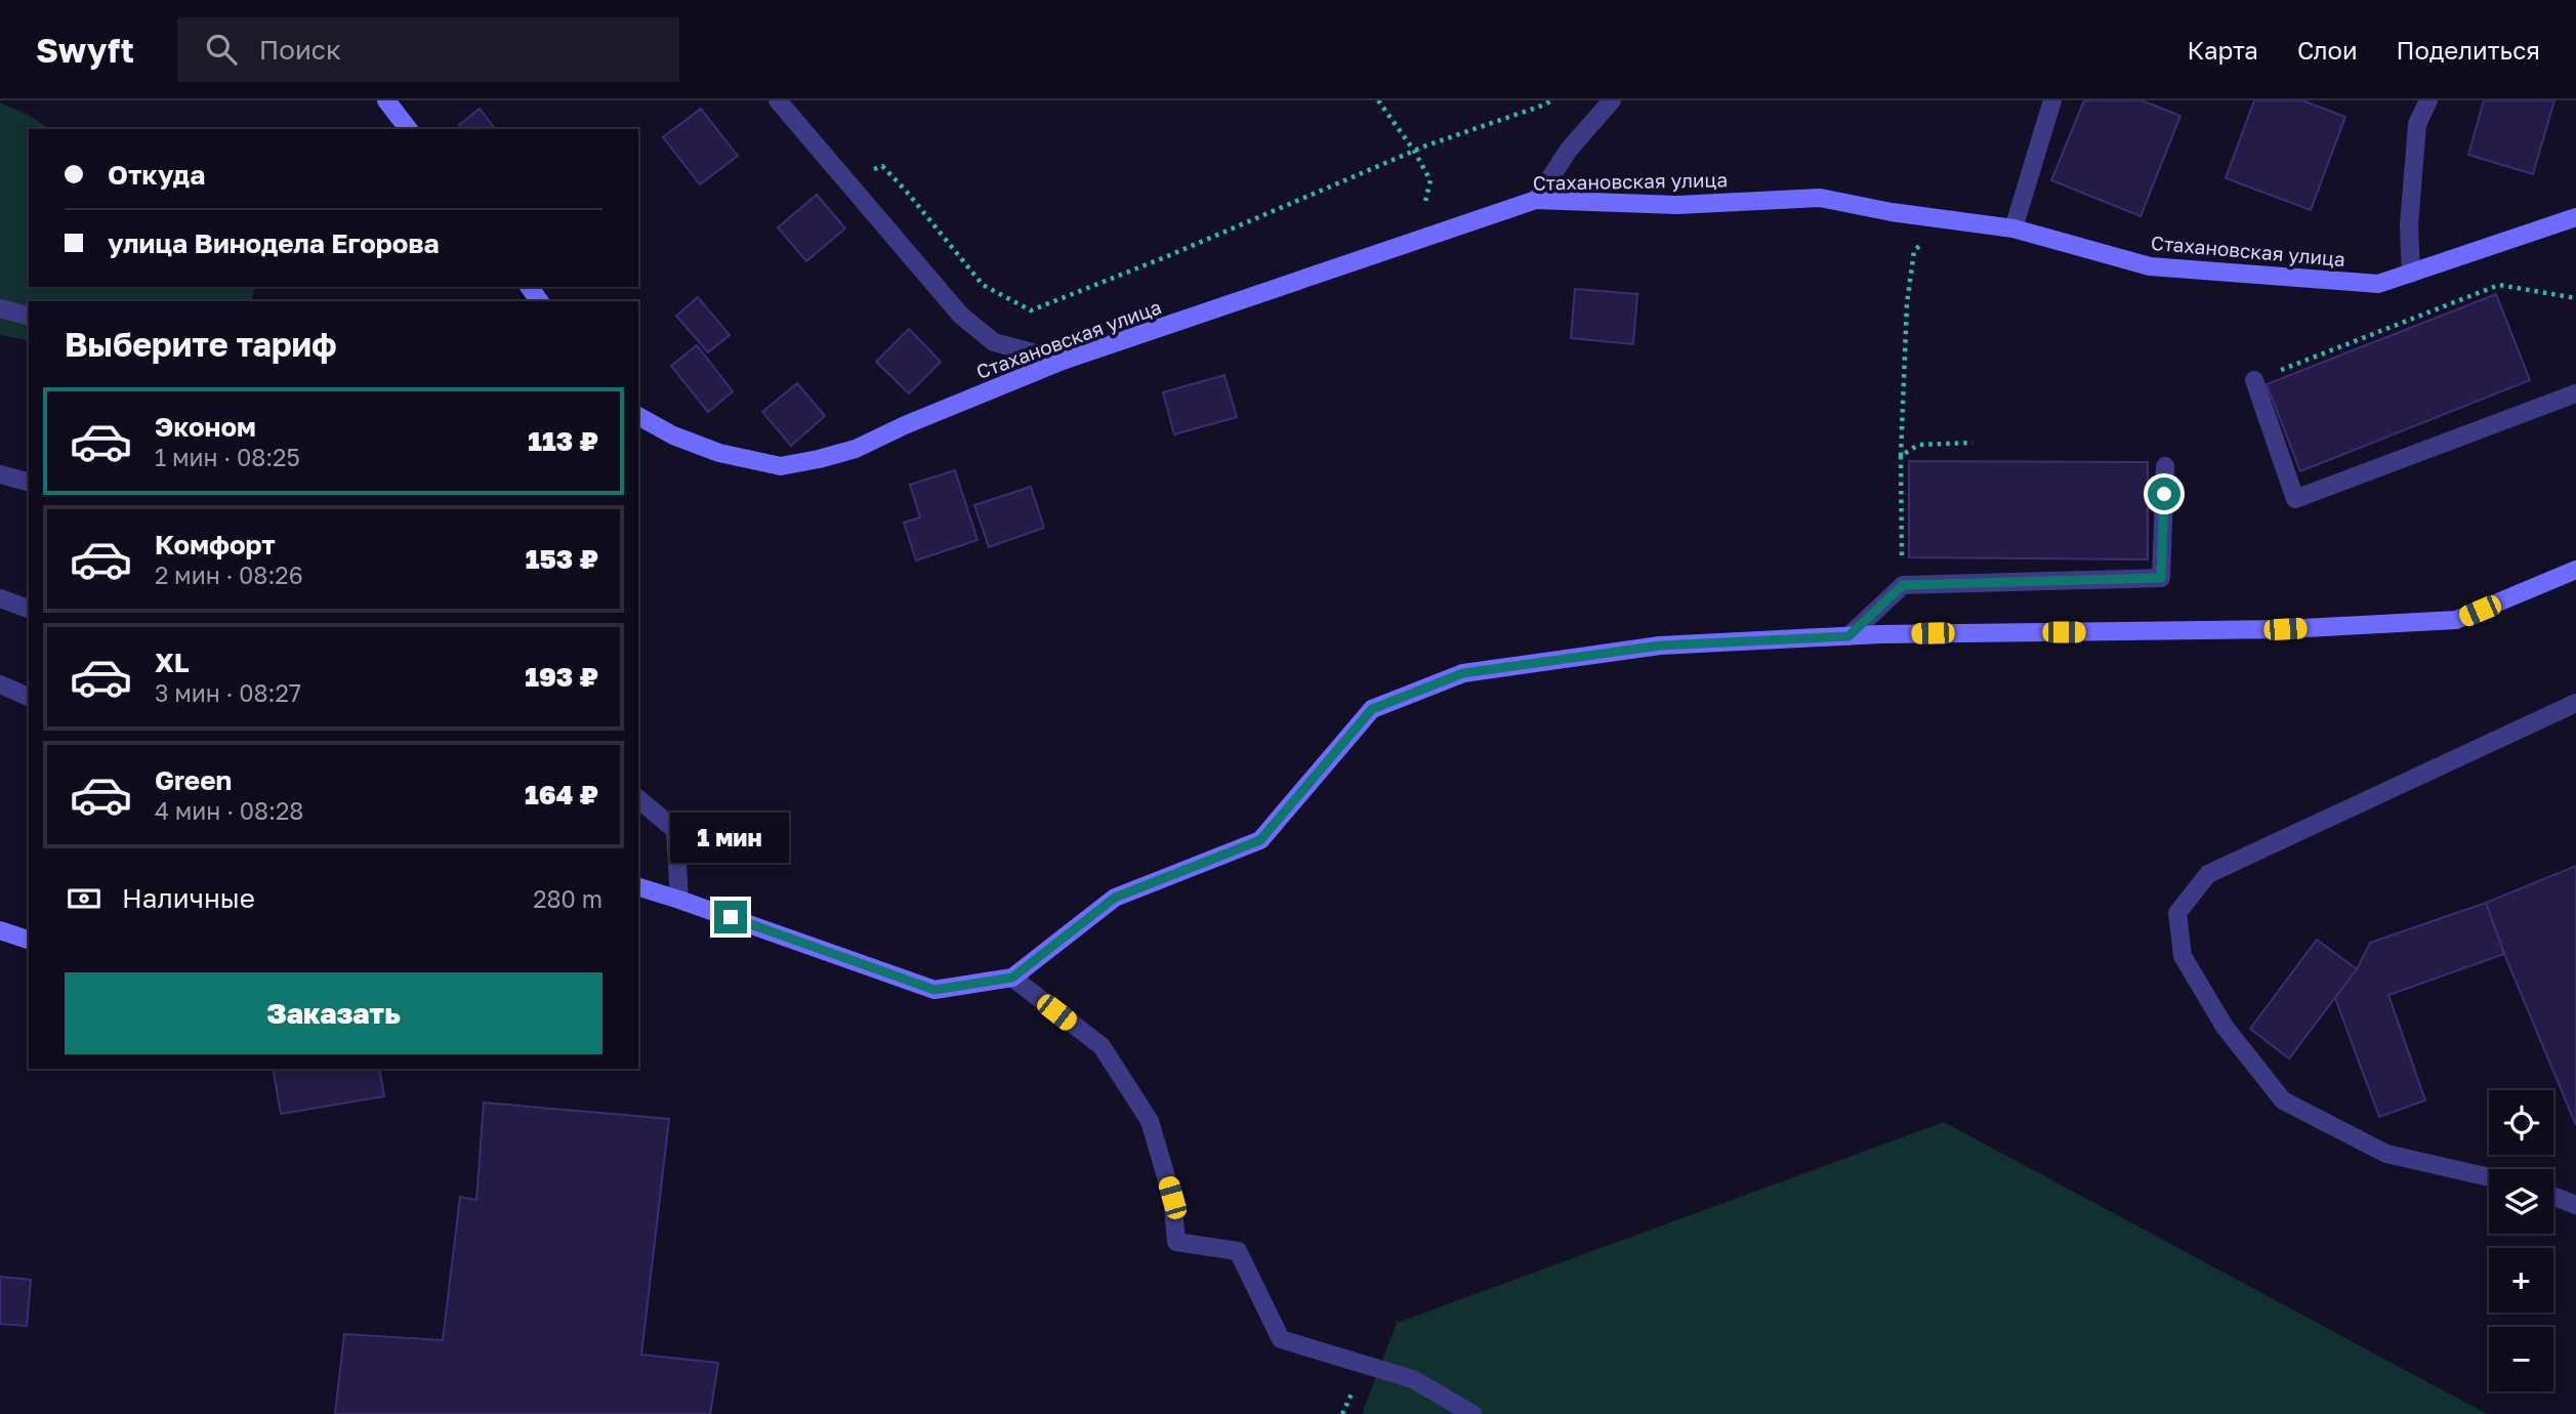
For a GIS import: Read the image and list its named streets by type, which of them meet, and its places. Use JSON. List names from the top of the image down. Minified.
{"streets":{"main road":["Стахановская улица"]},"page":{"header":"Swyft","search":"Поиск","nav":["Карта","Слои","Поделиться"],"banner":["Откуда","улица Винодела Егорова"],"heading":"Выберите тариф","list":[{"name":"Эконом","note":"1 мин · 08:25","value":"113 ₽"},{"name":"Комфорт","note":"2 мин · 08:26","value":"153 ₽"},{"name":"XL","note":"3 мин · 08:27","value":"193 ₽"},{"name":"Green","note":"4 мин · 08:28","value":"164 ₽"}],"bubble":"1 мин","pay":["Наличные","280 m"],"buttons":"Заказать","map_buttons":["+","−"]}}
